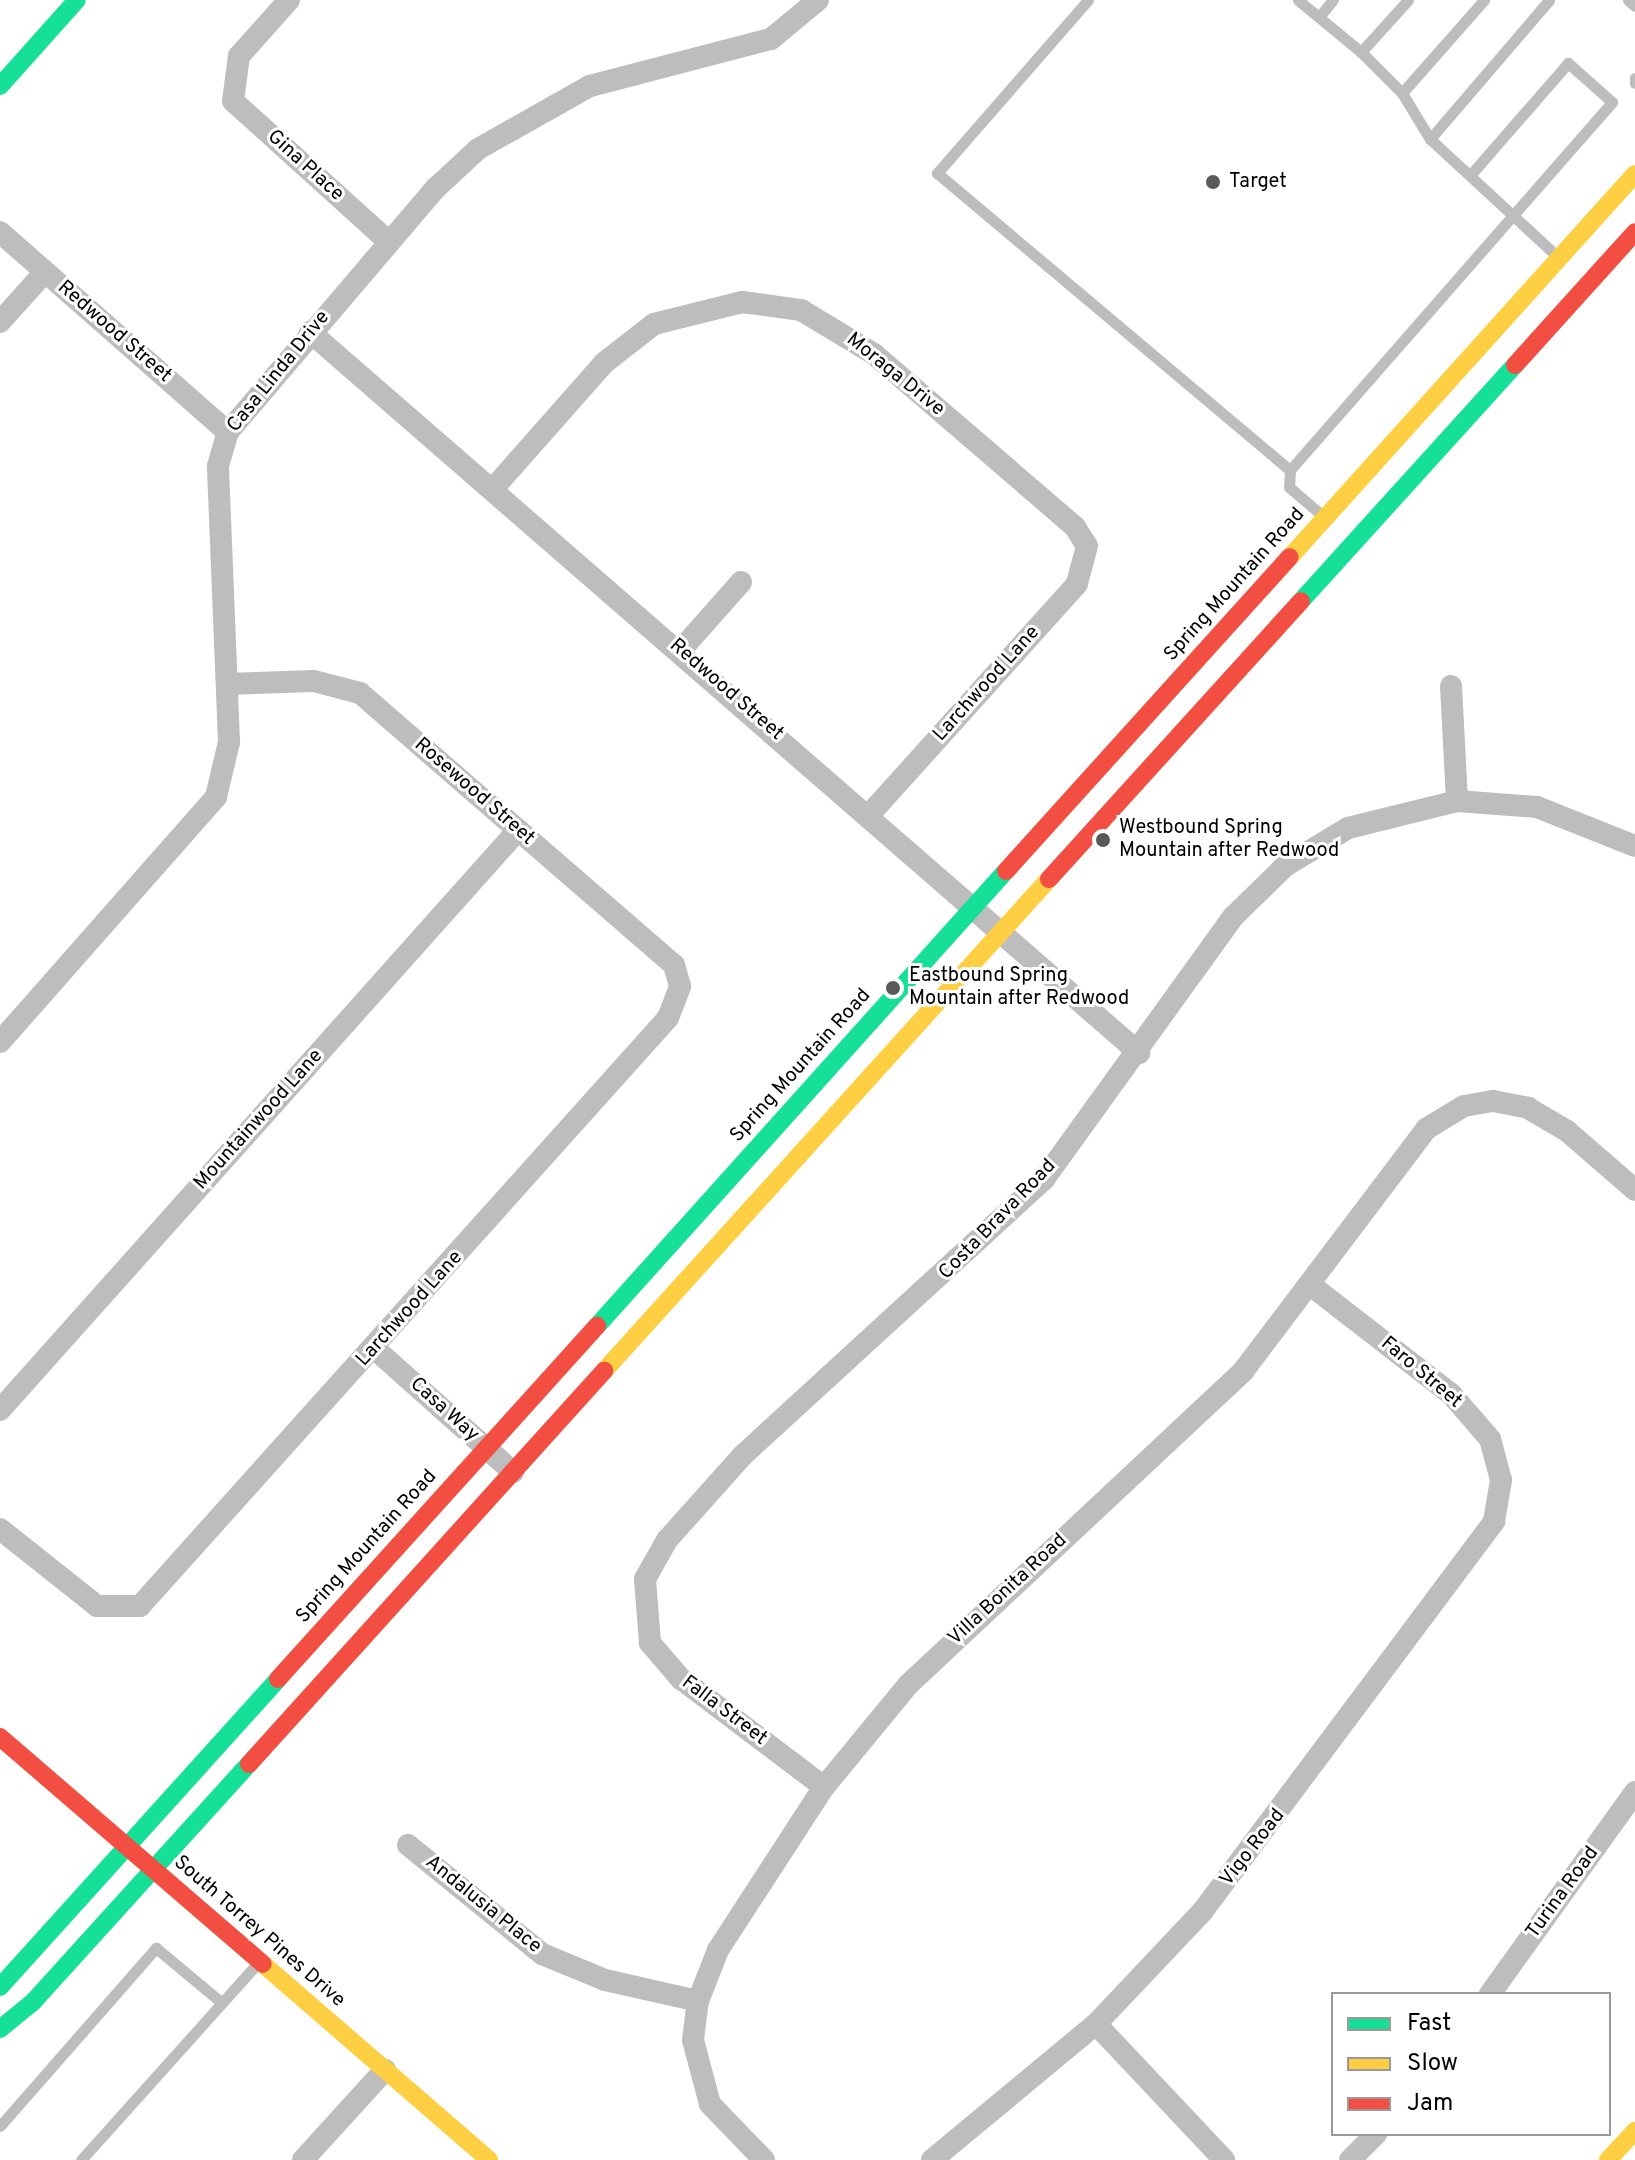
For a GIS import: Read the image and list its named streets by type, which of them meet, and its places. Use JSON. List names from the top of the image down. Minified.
{"streets":{"main road":["Spring Mountain Road","South Torrey Pines Drive"],"street":["Gina Place","Redwood Street","Casa Linda Drive","Moraga Drive","Larchwood Lane","Rosewood Street","Mountainwood Lane","Costa Brava Road","Faro Street","Casa Way","Villa Bonita Road","Falla Street","Vigo Road","Turina Road","Andalusia Place"]},"crossings":[["Gina Place","Casa Linda Drive"],["Redwood Street","Casa Linda Drive"],["Redwood Street","Moraga Drive"],["Redwood Street","Spring Mountain Road"],["Redwood Street","Larchwood Lane"],["Redwood Street","Costa Brava Road"],["Casa Linda Drive","Rosewood Street"],["Moraga Drive","Larchwood Lane"],["Spring Mountain Road","Casa Way"],["Spring Mountain Road","South Torrey Pines Drive"],["Larchwood Lane","Rosewood Street"],["Larchwood Lane","Casa Way"],["Rosewood Street","Mountainwood Lane"],["Costa Brava Road","Falla Street"],["Faro Street","Villa Bonita Road"],["Faro Street","Vigo Road"],["Villa Bonita Road","Falla Street"],["Villa Bonita Road","Andalusia Place"]],"places":["Target","Westbound Spring Mountain after Redwood","Eastbound Spring Mountain after Redwood"],"legend":["Fast","Slow","Jam"]}
